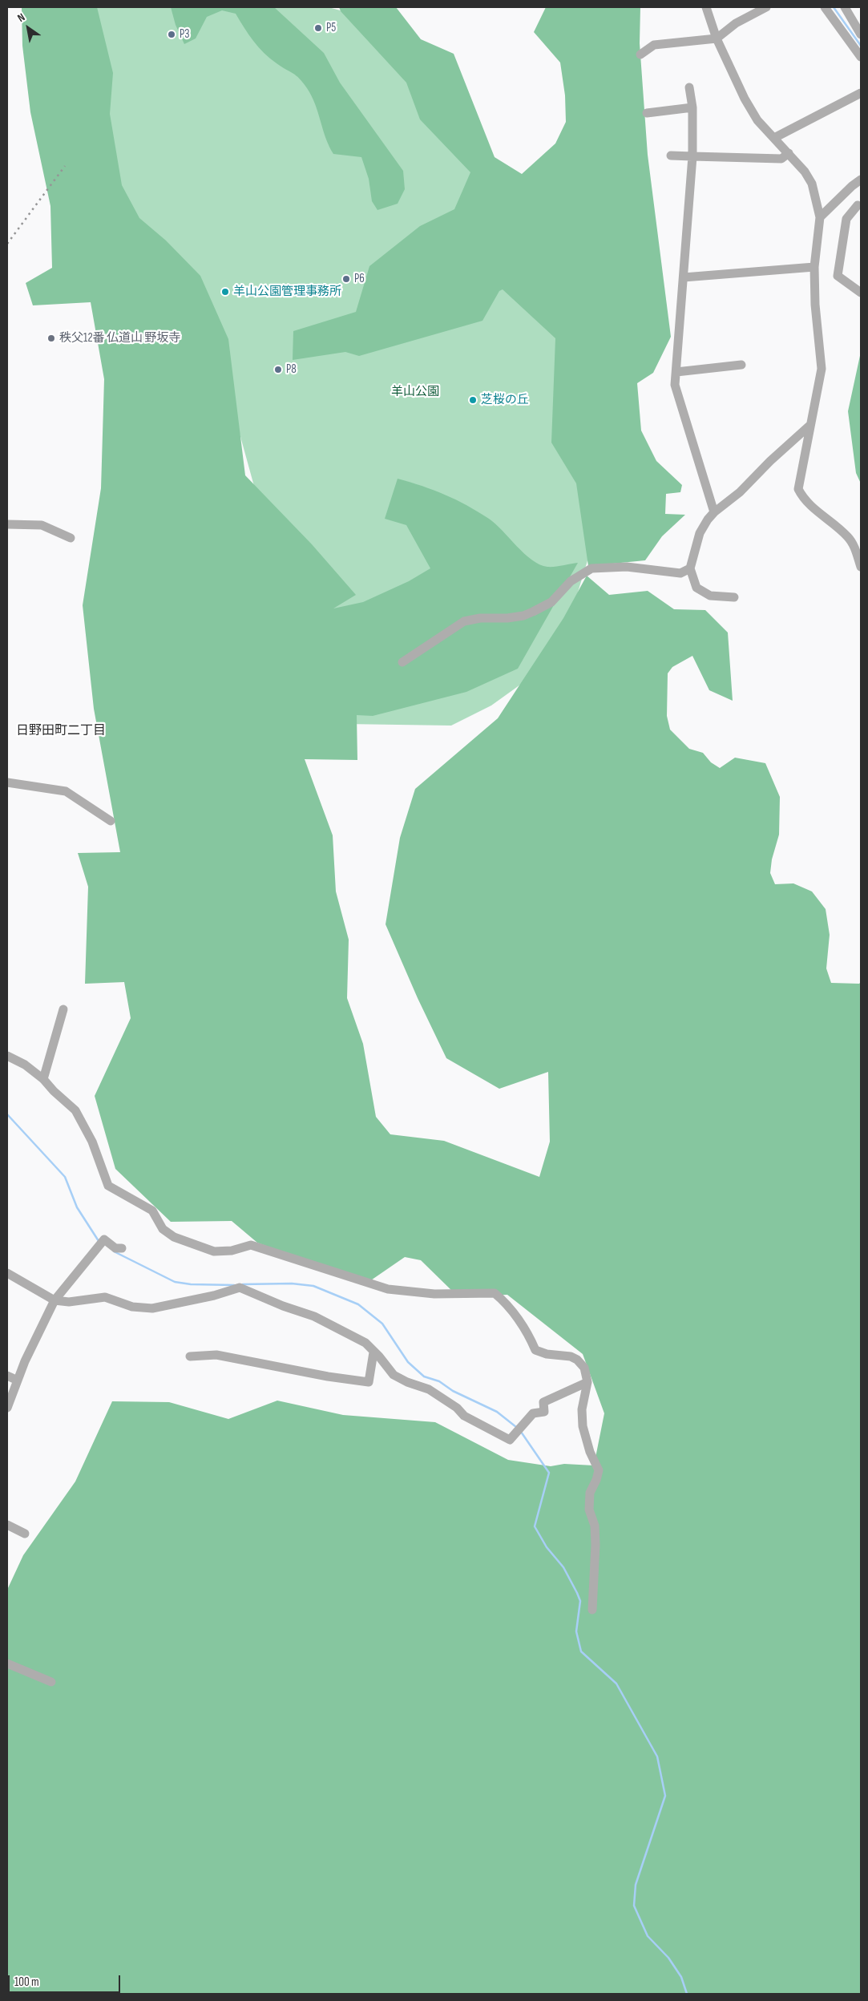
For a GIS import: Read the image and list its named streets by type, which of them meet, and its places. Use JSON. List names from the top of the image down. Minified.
{"districts":["日野田町二丁目"],"parks":["羊山公園"],"places":["P5","P3","P6","羊山公園管理事務所","秩父12番 仏道山 野坂寺","P8","芝桜の丘"],"scale_bar":"100 m","north":"top left"}
